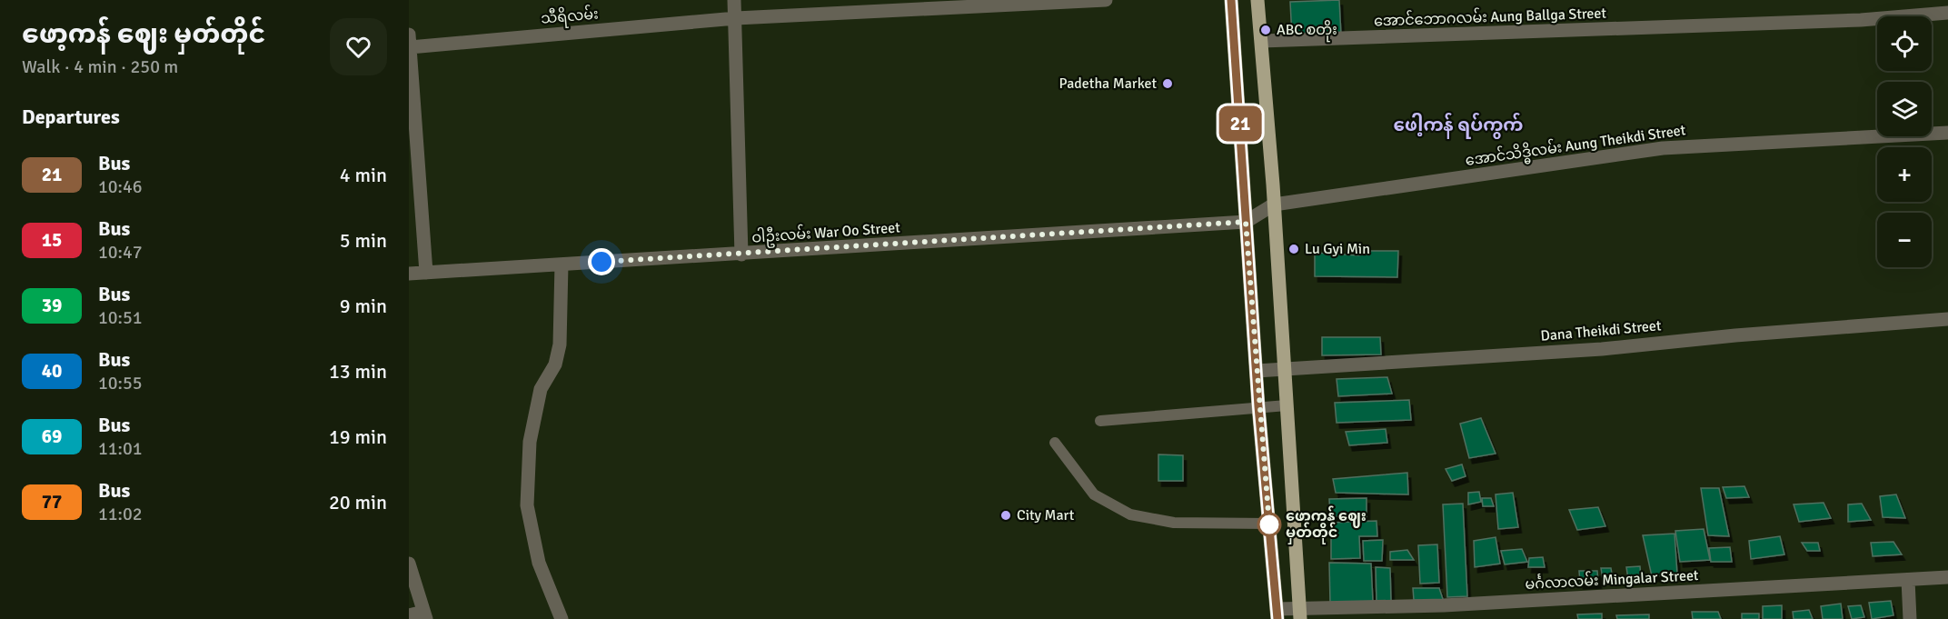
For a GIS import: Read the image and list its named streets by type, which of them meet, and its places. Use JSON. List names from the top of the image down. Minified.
{"streets":{"street":["သီရိလမ်း","အောင်ဘောဂလမ်း Aung Ballga Street","အောင်သိဒ္ဓိလမ်း Aung Theikdi Street","ဝါဦးလမ်း War Oo Street","Dana Theikdi Street","မင်္ဂလာလမ်း Mingalar Street"]},"crossings":[["အောင်သိဒ္ဓိလမ်း Aung Theikdi Street","ဝါဦးလမ်း War Oo Street"]],"districts":["ဖေါ့ကန် ရပ်ကွက်"],"places":["ABC စတိုး","Padetha Market","Lu Gyi Min","City Mart","ဖော့ကန် ဈေး မှတ်တိုင်"],"lines":["bus line 21"],"page":{"heading":[["ဖော့ကန် ဈေး မှတ်တိုင်","Walk · 4 min · 250 m"],"Departures"],"on_map":"21","map_buttons":["+","−"],"list":[{"mark":"21","name":"Bus","note":"10:46","value":"4 min"},{"mark":"15","name":"Bus","note":"10:47","value":"5 min"},{"mark":"39","name":"Bus","note":"10:51","value":"9 min"},{"mark":"40","name":"Bus","note":"10:55","value":"13 min"},{"mark":"69","name":"Bus","note":"11:01","value":"19 min"},{"mark":"77","name":"Bus","note":"11:02","value":"20 min"}]}}
